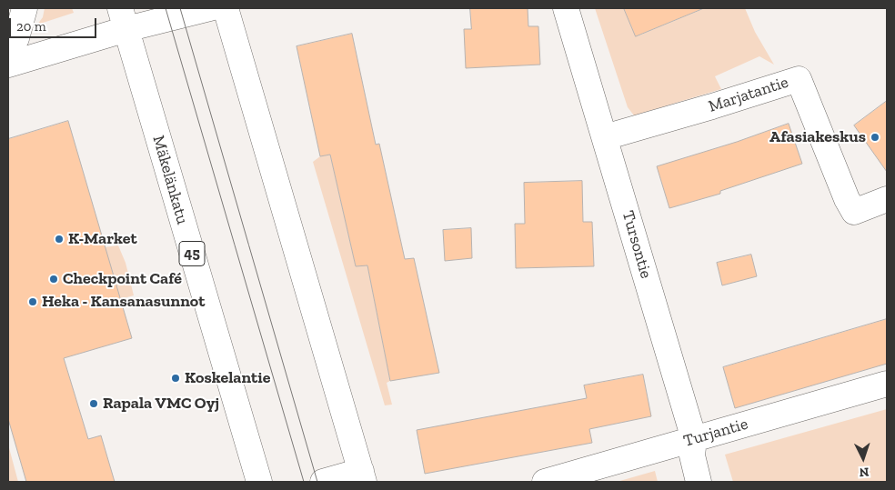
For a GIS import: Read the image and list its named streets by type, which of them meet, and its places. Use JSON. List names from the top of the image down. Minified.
{"streets":{"main road":["Marjatantie","Mäkelänkatu","Tursontie","45","Turjantie"]},"crossings":[["Marjatantie","Tursontie"],["Tursontie","Turjantie"]],"places":["Afasiakeskus","K-Market","Checkpoint Café","Heka - Kansanasunnot","Koskelantie","Rapala VMC Oyj"],"scale_bar":"20 m","north":"bottom"}
